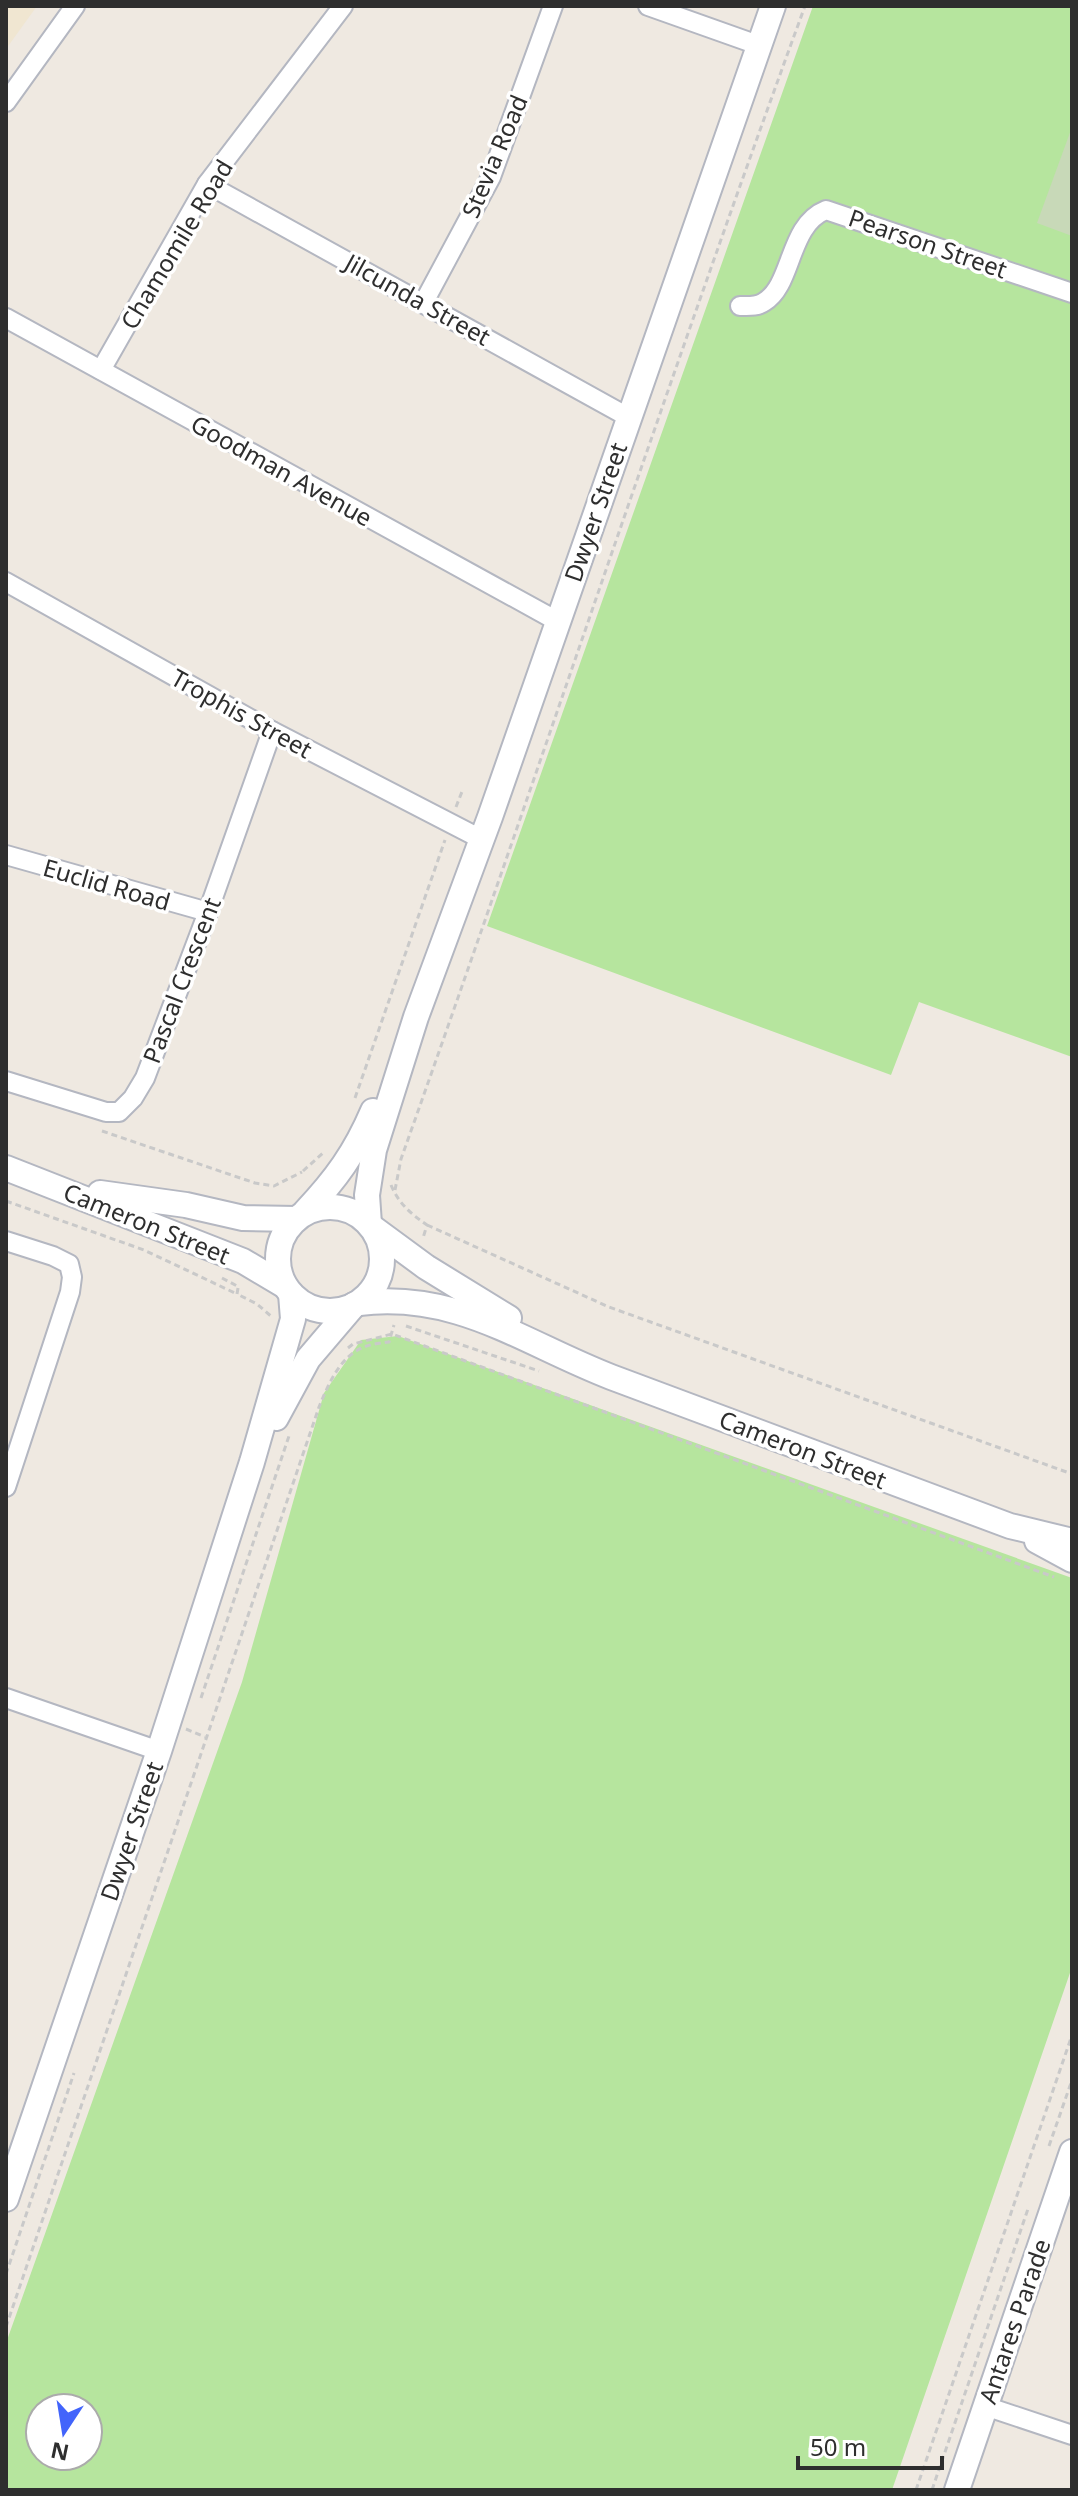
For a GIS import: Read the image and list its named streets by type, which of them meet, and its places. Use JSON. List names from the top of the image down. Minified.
{"streets":{"street":["Stevia Road","Pearson Street","Chamomile Road","Jilcunda Street","Goodman Avenue","Dwyer Street","Trophis Street","Euclid Road","Pascal Crescent","Cameron Street","Antares Parade"]},"crossings":[["Stevia Road","Jilcunda Street"],["Chamomile Road","Jilcunda Street"],["Chamomile Road","Goodman Avenue"],["Jilcunda Street","Dwyer Street"],["Goodman Avenue","Dwyer Street"],["Dwyer Street","Trophis Street"],["Dwyer Street","Cameron Street"],["Trophis Street","Pascal Crescent"],["Euclid Road","Pascal Crescent"]],"scale_bar":"50 m","north":"bottom"}
